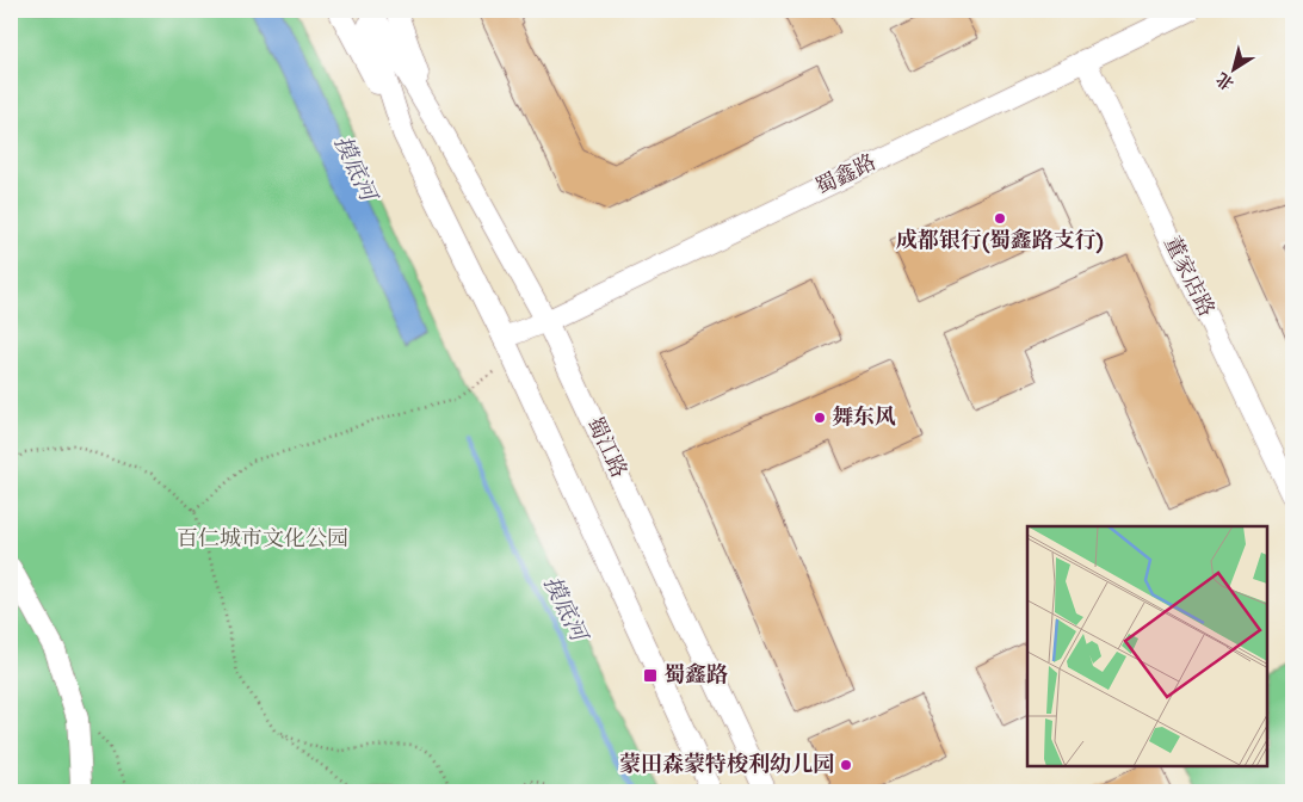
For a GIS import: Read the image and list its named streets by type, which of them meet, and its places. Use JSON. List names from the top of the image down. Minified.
{"streets":{"street":["蜀鑫路","董家店路","蜀江路"]},"crossings":[["蜀鑫路","董家店路"],["蜀鑫路","蜀江路"]],"water":["摸底河"],"parks":["百仁城市文化公园"],"places":{"other":["成都银行(蜀鑫路支行)","舞东风","蒙田森蒙特梭利幼儿园"],"transit":["蜀鑫路"]},"north":"bottom left"}
